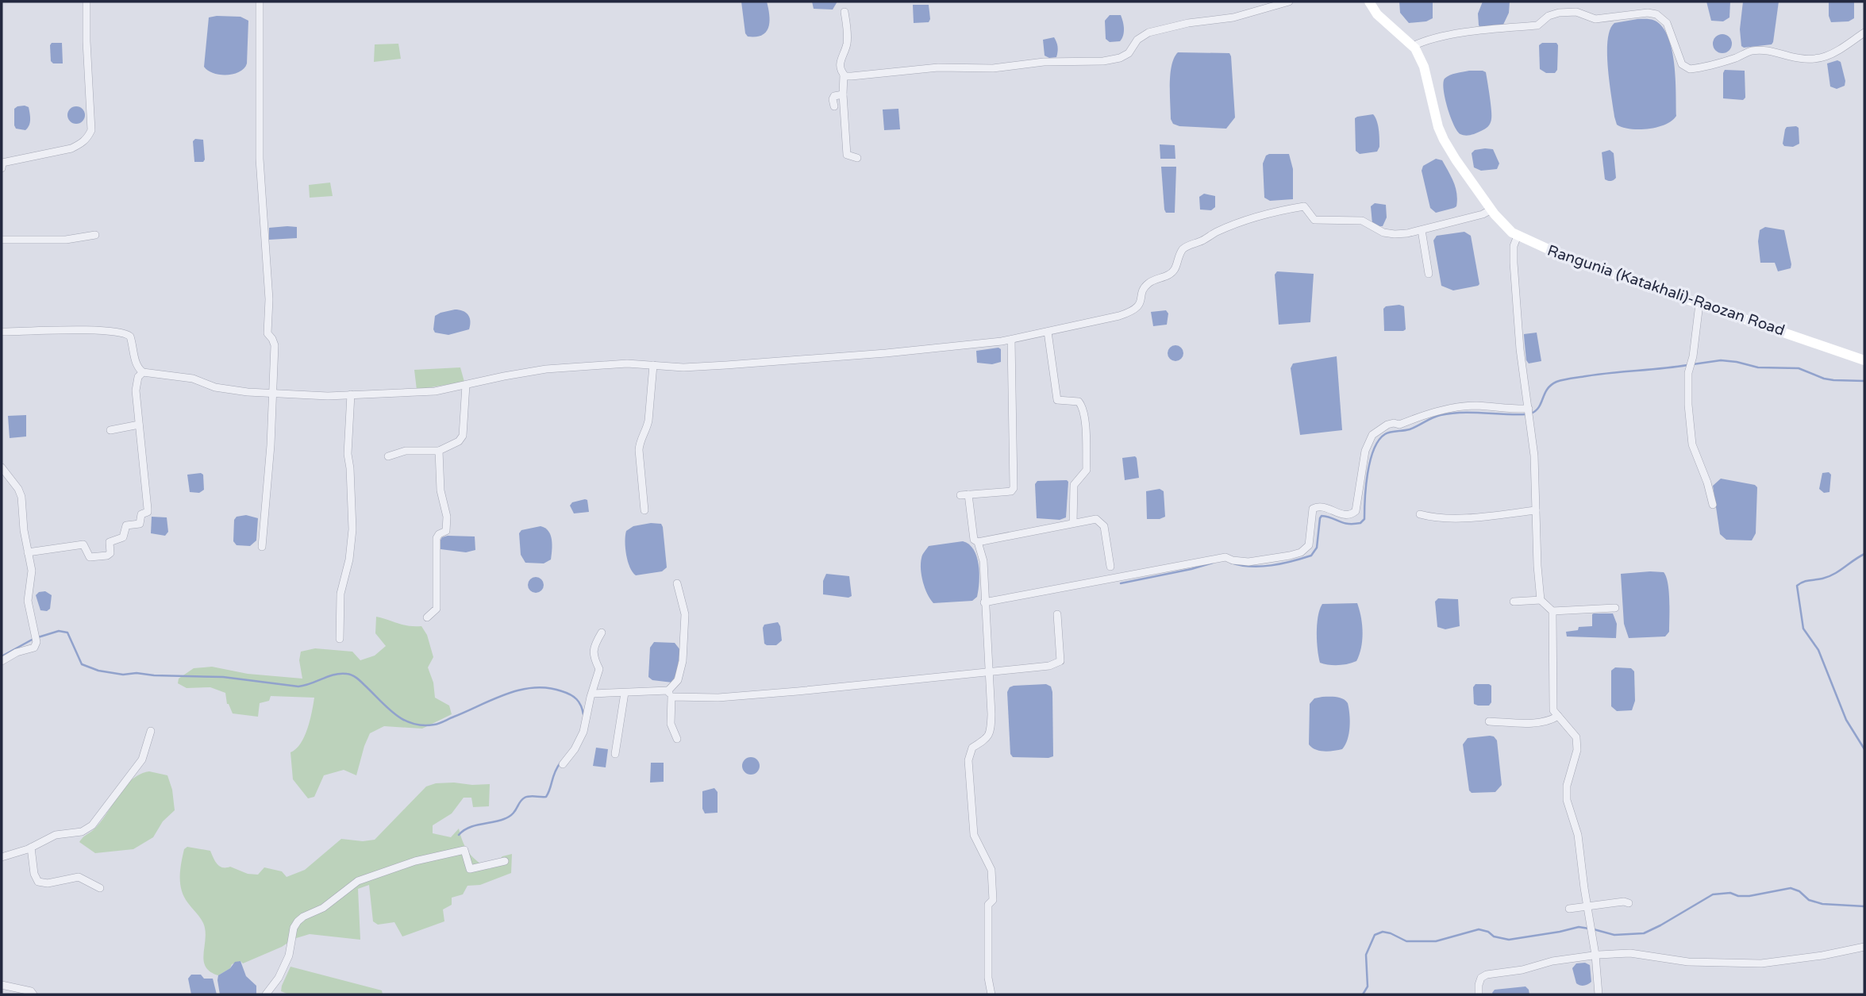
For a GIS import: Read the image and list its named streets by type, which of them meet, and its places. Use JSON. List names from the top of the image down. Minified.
{"streets":{"main road":["Rangunia (Katakhali)-Raozan Road"]}}
